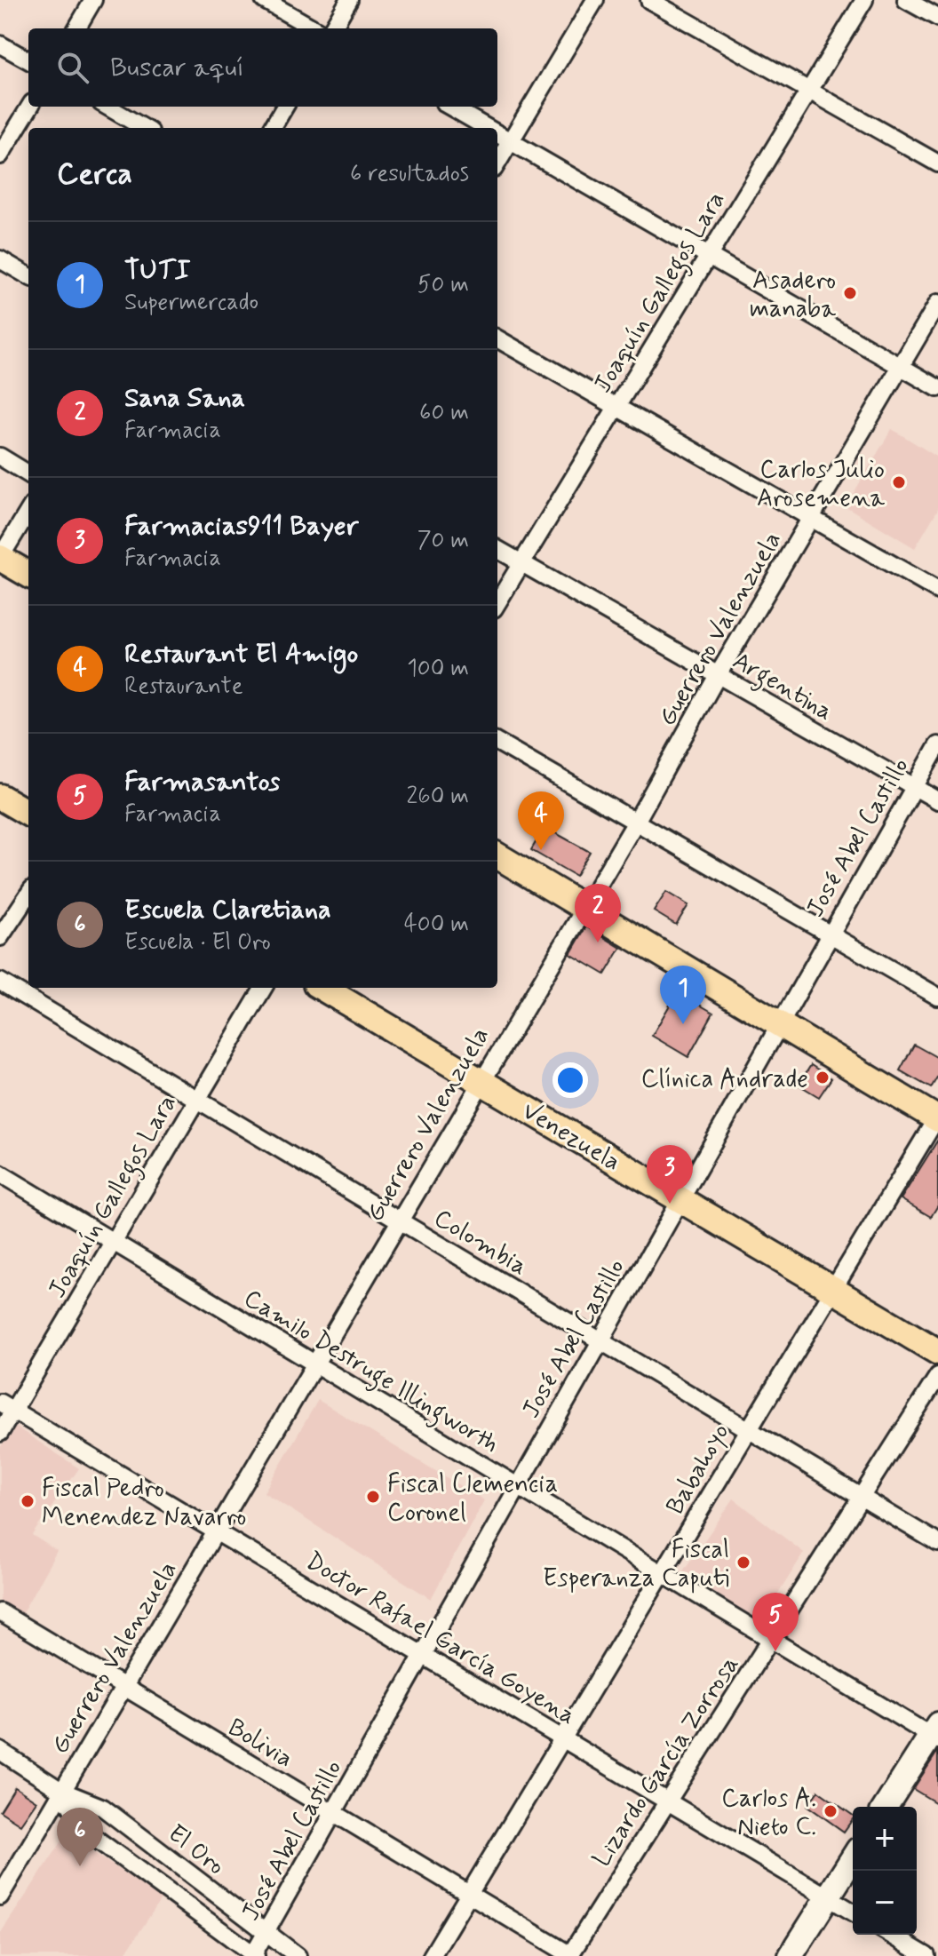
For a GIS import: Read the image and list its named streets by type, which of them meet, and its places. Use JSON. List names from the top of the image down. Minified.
{"streets":{"main road":["Venezuela"],"street":["Joaquín Gallegos Lara","Guerrero Valenzuela","Argentina","José Abel Castillo","Colombia","Camilo Destruge Illingworth","Babahoyo","Doctor Rafael García Goyena","Bolivia","Lizardo García Zorrosa","El Oro"]},"crossings":[["Joaquín Gallegos Lara","Argentina"],["Joaquín Gallegos Lara","Colombia"],["Joaquín Gallegos Lara","Camilo Destruge Illingworth"],["Joaquín Gallegos Lara","Doctor Rafael García Goyena"],["Guerrero Valenzuela","Argentina"],["Guerrero Valenzuela","Venezuela"],["Guerrero Valenzuela","Colombia"],["Guerrero Valenzuela","Camilo Destruge Illingworth"],["Guerrero Valenzuela","Doctor Rafael García Goyena"],["Guerrero Valenzuela","Bolivia"],["Guerrero Valenzuela","El Oro"],["Argentina","José Abel Castillo"],["José Abel Castillo","Venezuela"],["José Abel Castillo","Colombia"],["José Abel Castillo","Camilo Destruge Illingworth"],["José Abel Castillo","Doctor Rafael García Goyena"],["José Abel Castillo","Bolivia"],["José Abel Castillo","El Oro"],["Venezuela","Babahoyo"],["Colombia","Babahoyo"],["Colombia","Lizardo García Zorrosa"],["Camilo Destruge Illingworth","Babahoyo"],["Camilo Destruge Illingworth","Lizardo García Zorrosa"],["Babahoyo","Doctor Rafael García Goyena"],["Babahoyo","Bolivia"],["Doctor Rafael García Goyena","Lizardo García Zorrosa"],["Bolivia","Lizardo García Zorrosa"]],"places":["Asadero manaba","Carlos Julio Arosemena","Clínica Andrade","Fiscal Clemencia Coronel","Fiscal Pedro Menendez Navarro","Fiscal Esperanza Caputi","Carlos A. Nieto C."],"page":{"search":"Buscar aquí","heading":["Cerca","6 resultados"],"list":[{"mark":"1","name":"TUTI","note":"Supermercado","value":"50 m"},{"mark":"2","name":"Sana Sana","note":"Farmacia","value":"60 m"},{"mark":"3","name":"Farmacias911 Bayer","note":"Farmacia","value":"70 m"},{"mark":"4","name":"Restaurant El Amigo","note":"Restaurante","value":"100 m"},{"mark":"5","name":"Farmasantos","note":"Farmacia","value":"260 m"},{"mark":"6","name":"Escuela Claretiana","note":"Escuela · El Oro","value":"400 m"}],"pins":["4","2","1","3","5","6"],"map_buttons":["+","−"]}}
